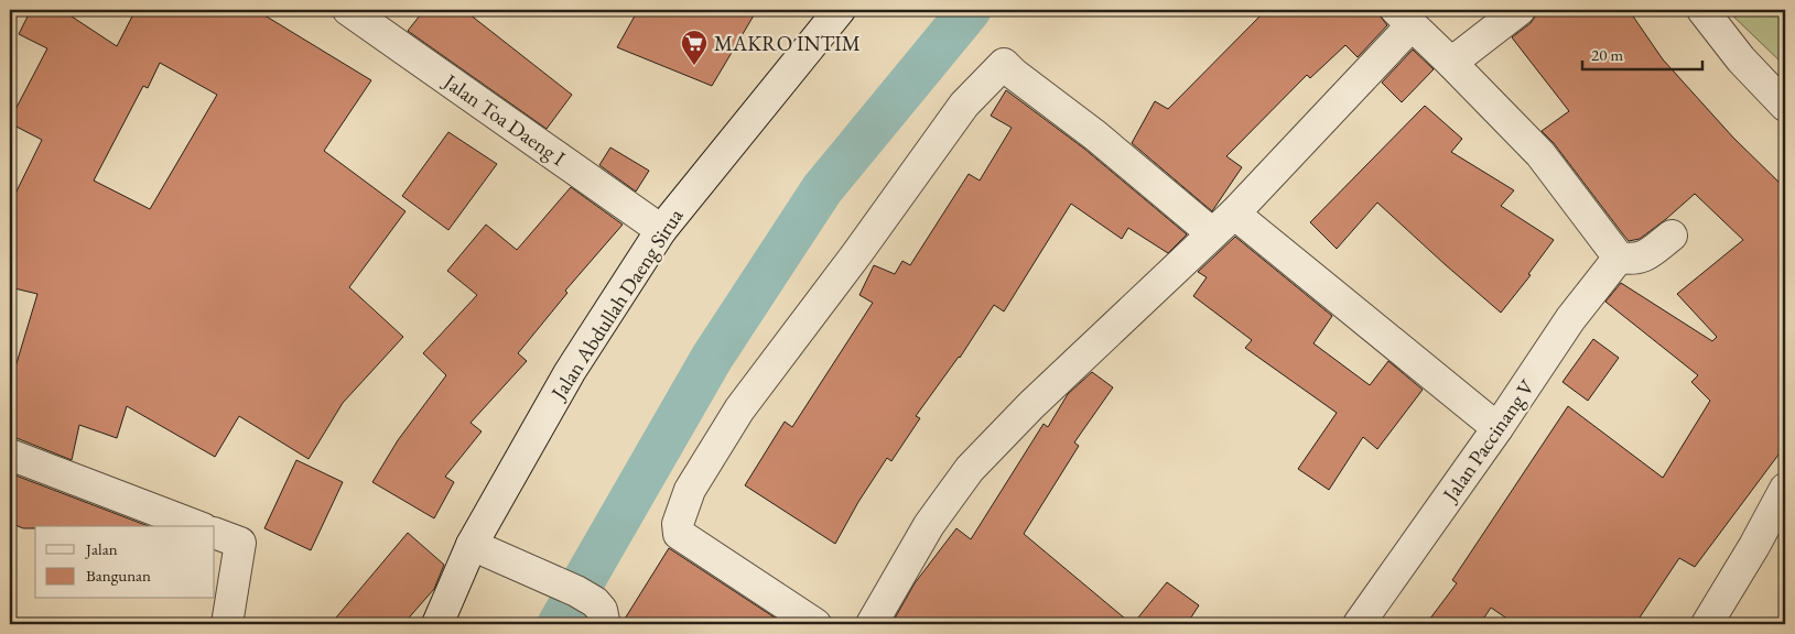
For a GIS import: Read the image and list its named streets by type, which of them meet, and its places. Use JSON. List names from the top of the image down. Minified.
{"streets":{"street":["Jalan Toa Daeng I","Jalan Abdullah Daeng Sirua","Jalan Paccinang V"]},"crossings":[["Jalan Toa Daeng I","Jalan Abdullah Daeng Sirua"]],"places":{"supermarket":["MAKRO INTIM"]},"legend":["Jalan","Bangunan"],"scale_bar":"20 m"}
